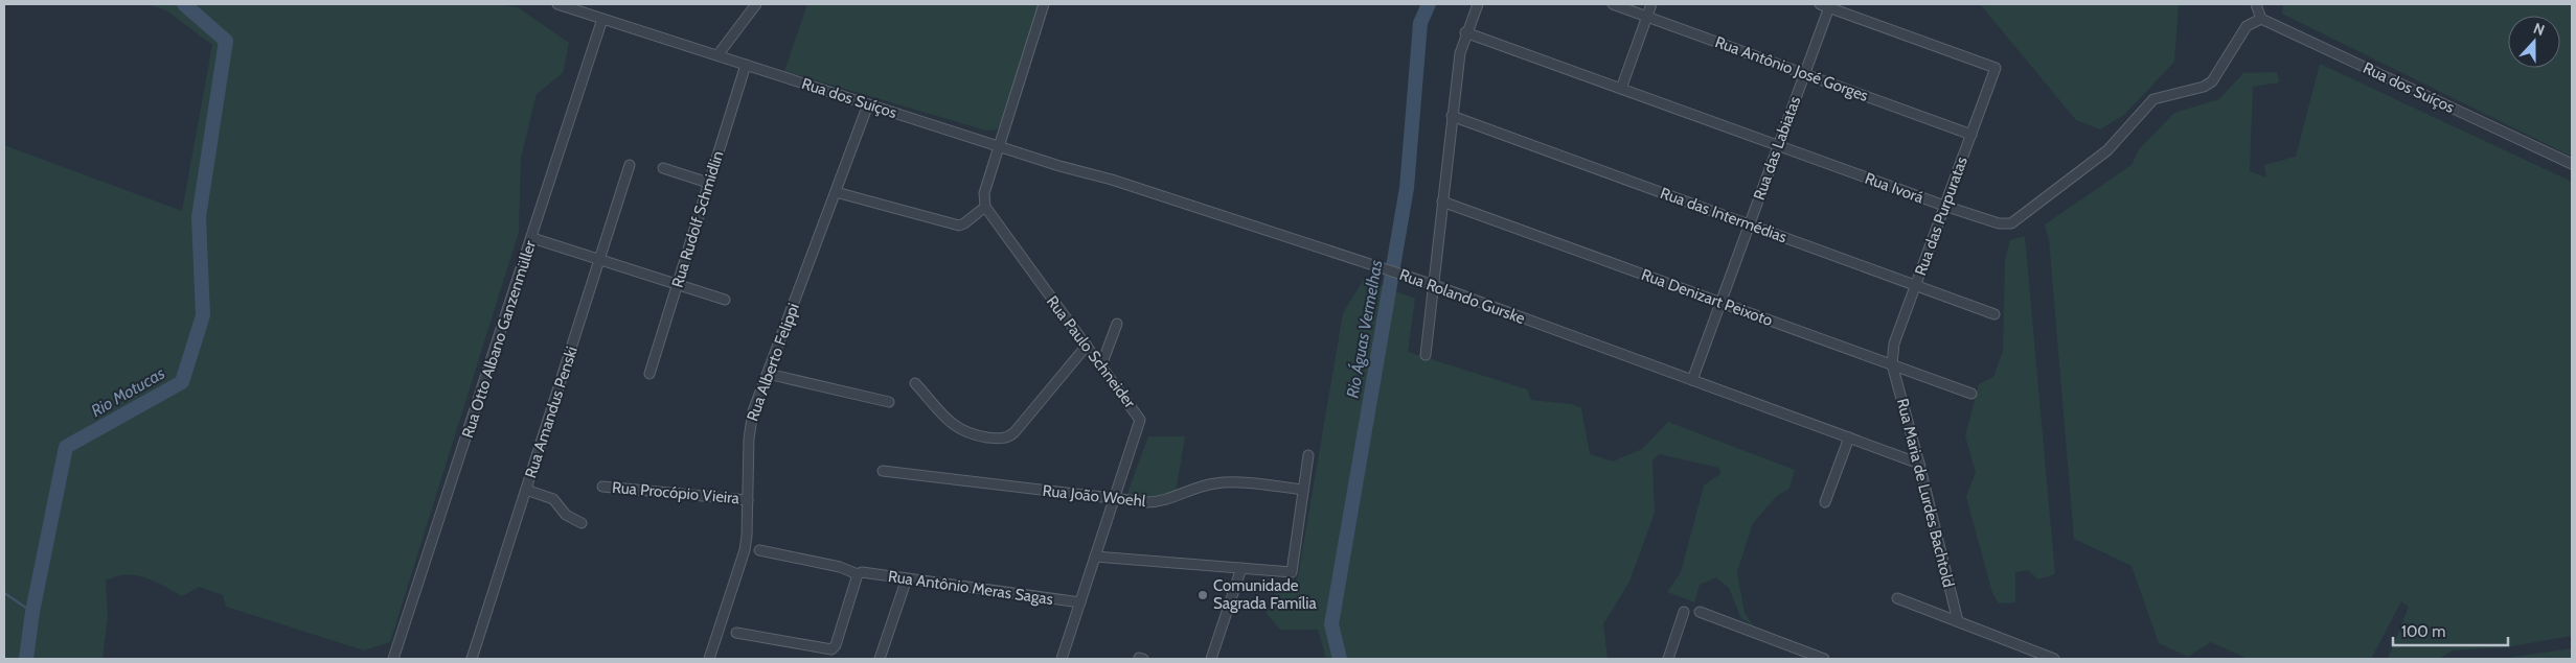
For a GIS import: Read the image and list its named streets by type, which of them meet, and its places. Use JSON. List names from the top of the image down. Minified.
{"streets":{"street":["Rua Antônio José Gorges","Rua dos Suíços","Rua das Labiatas","Rua Ivorá","Rua das Intermédias","Rua das Purpuratas","Rua Rudolf Schmidlin","Rua Rolando Gurske","Rua Denizart Peixoto","Rua Otto Albano Ganzenmüller","Rua Paulo Schneider","Rua Alberto Felippi","Rua Amandus Penski","Rua Procópio Vieira","Rua Maria de Lurdes Bachtold","Rua João Woehl","Rua Antônio Meras Sagas"]},"crossings":[["Rua Antônio José Gorges","Rua das Labiatas"],["Rua Antônio José Gorges","Rua das Purpuratas"],["Rua dos Suíços","Rua Ivorá"],["Rua dos Suíços","Rua Rudolf Schmidlin"],["Rua dos Suíços","Rua Rolando Gurske"],["Rua dos Suíços","Rua Otto Albano Ganzenmüller"],["Rua dos Suíços","Rua Alberto Felippi"],["Rua das Labiatas","Rua Ivorá"],["Rua das Labiatas","Rua das Intermédias"],["Rua das Labiatas","Rua das Purpuratas"],["Rua das Labiatas","Rua Rolando Gurske"],["Rua das Labiatas","Rua Denizart Peixoto"],["Rua Ivorá","Rua das Purpuratas"],["Rua das Intermédias","Rua das Purpuratas"],["Rua das Purpuratas","Rua Denizart Peixoto"],["Rua das Purpuratas","Rua Maria de Lurdes Bachtold"],["Rua Rolando Gurske","Rua Maria de Lurdes Bachtold"],["Rua Denizart Peixoto","Rua Maria de Lurdes Bachtold"],["Rua Paulo Schneider","Rua João Woehl"],["Rua Paulo Schneider","Rua Antônio Meras Sagas"],["Rua Alberto Felippi","Rua Procópio Vieira"]],"water":["Rio Águas Vermelhas","Rio Motucas"],"places":["Comunidade Sagrada Família"],"scale_bar":"100 m","north":"top"}
